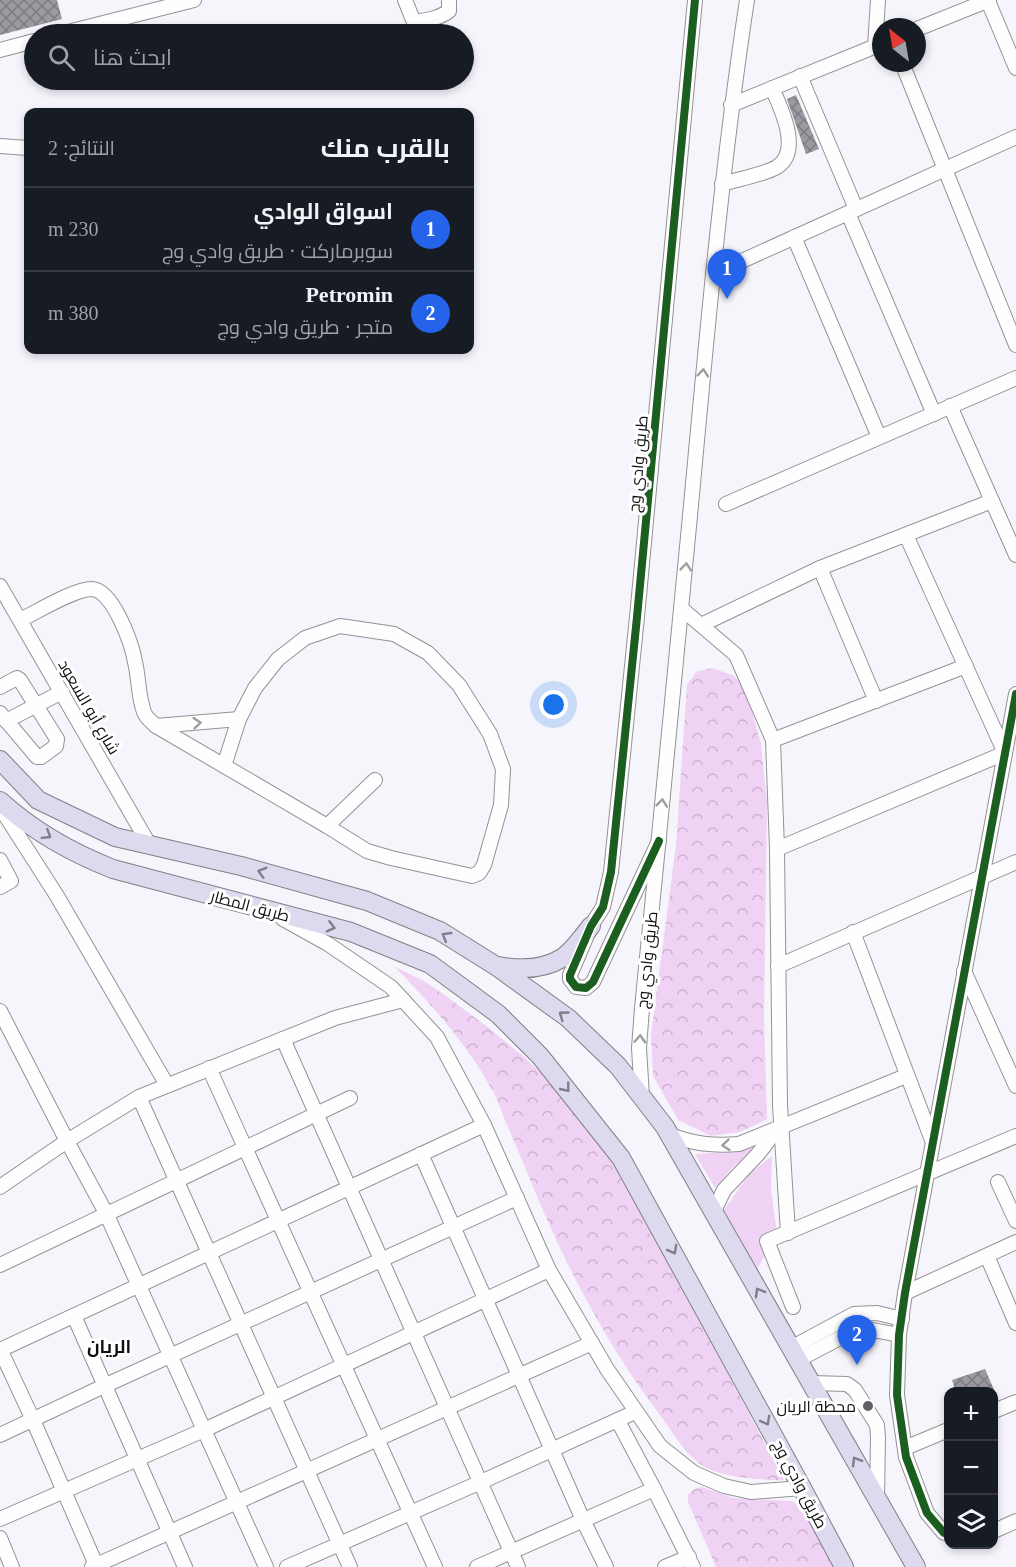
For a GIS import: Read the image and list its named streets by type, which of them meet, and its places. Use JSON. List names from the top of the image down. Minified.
{"streets":{"main road":["طريق وادي وج","طريق المطار"],"street":["شارع أبو السعود"]},"crossings":[["طريق وادي وج","طريق المطار"]],"districts":["الريان"],"places":["محطة الريان"],"north":"top left","page":{"search":"ابحث هنا","heading":["بالقرب منك","النتائج: 2"],"list":[{"mark":"1","name":"اسواق الوادي","note":"سوبرماركت · طريق وادي وج","value":"230 m"},{"mark":"2","name":"Petromin","note":"متجر · طريق وادي وج","value":"380 m"}],"pins":["1","2"],"map_buttons":["+","−"]}}
